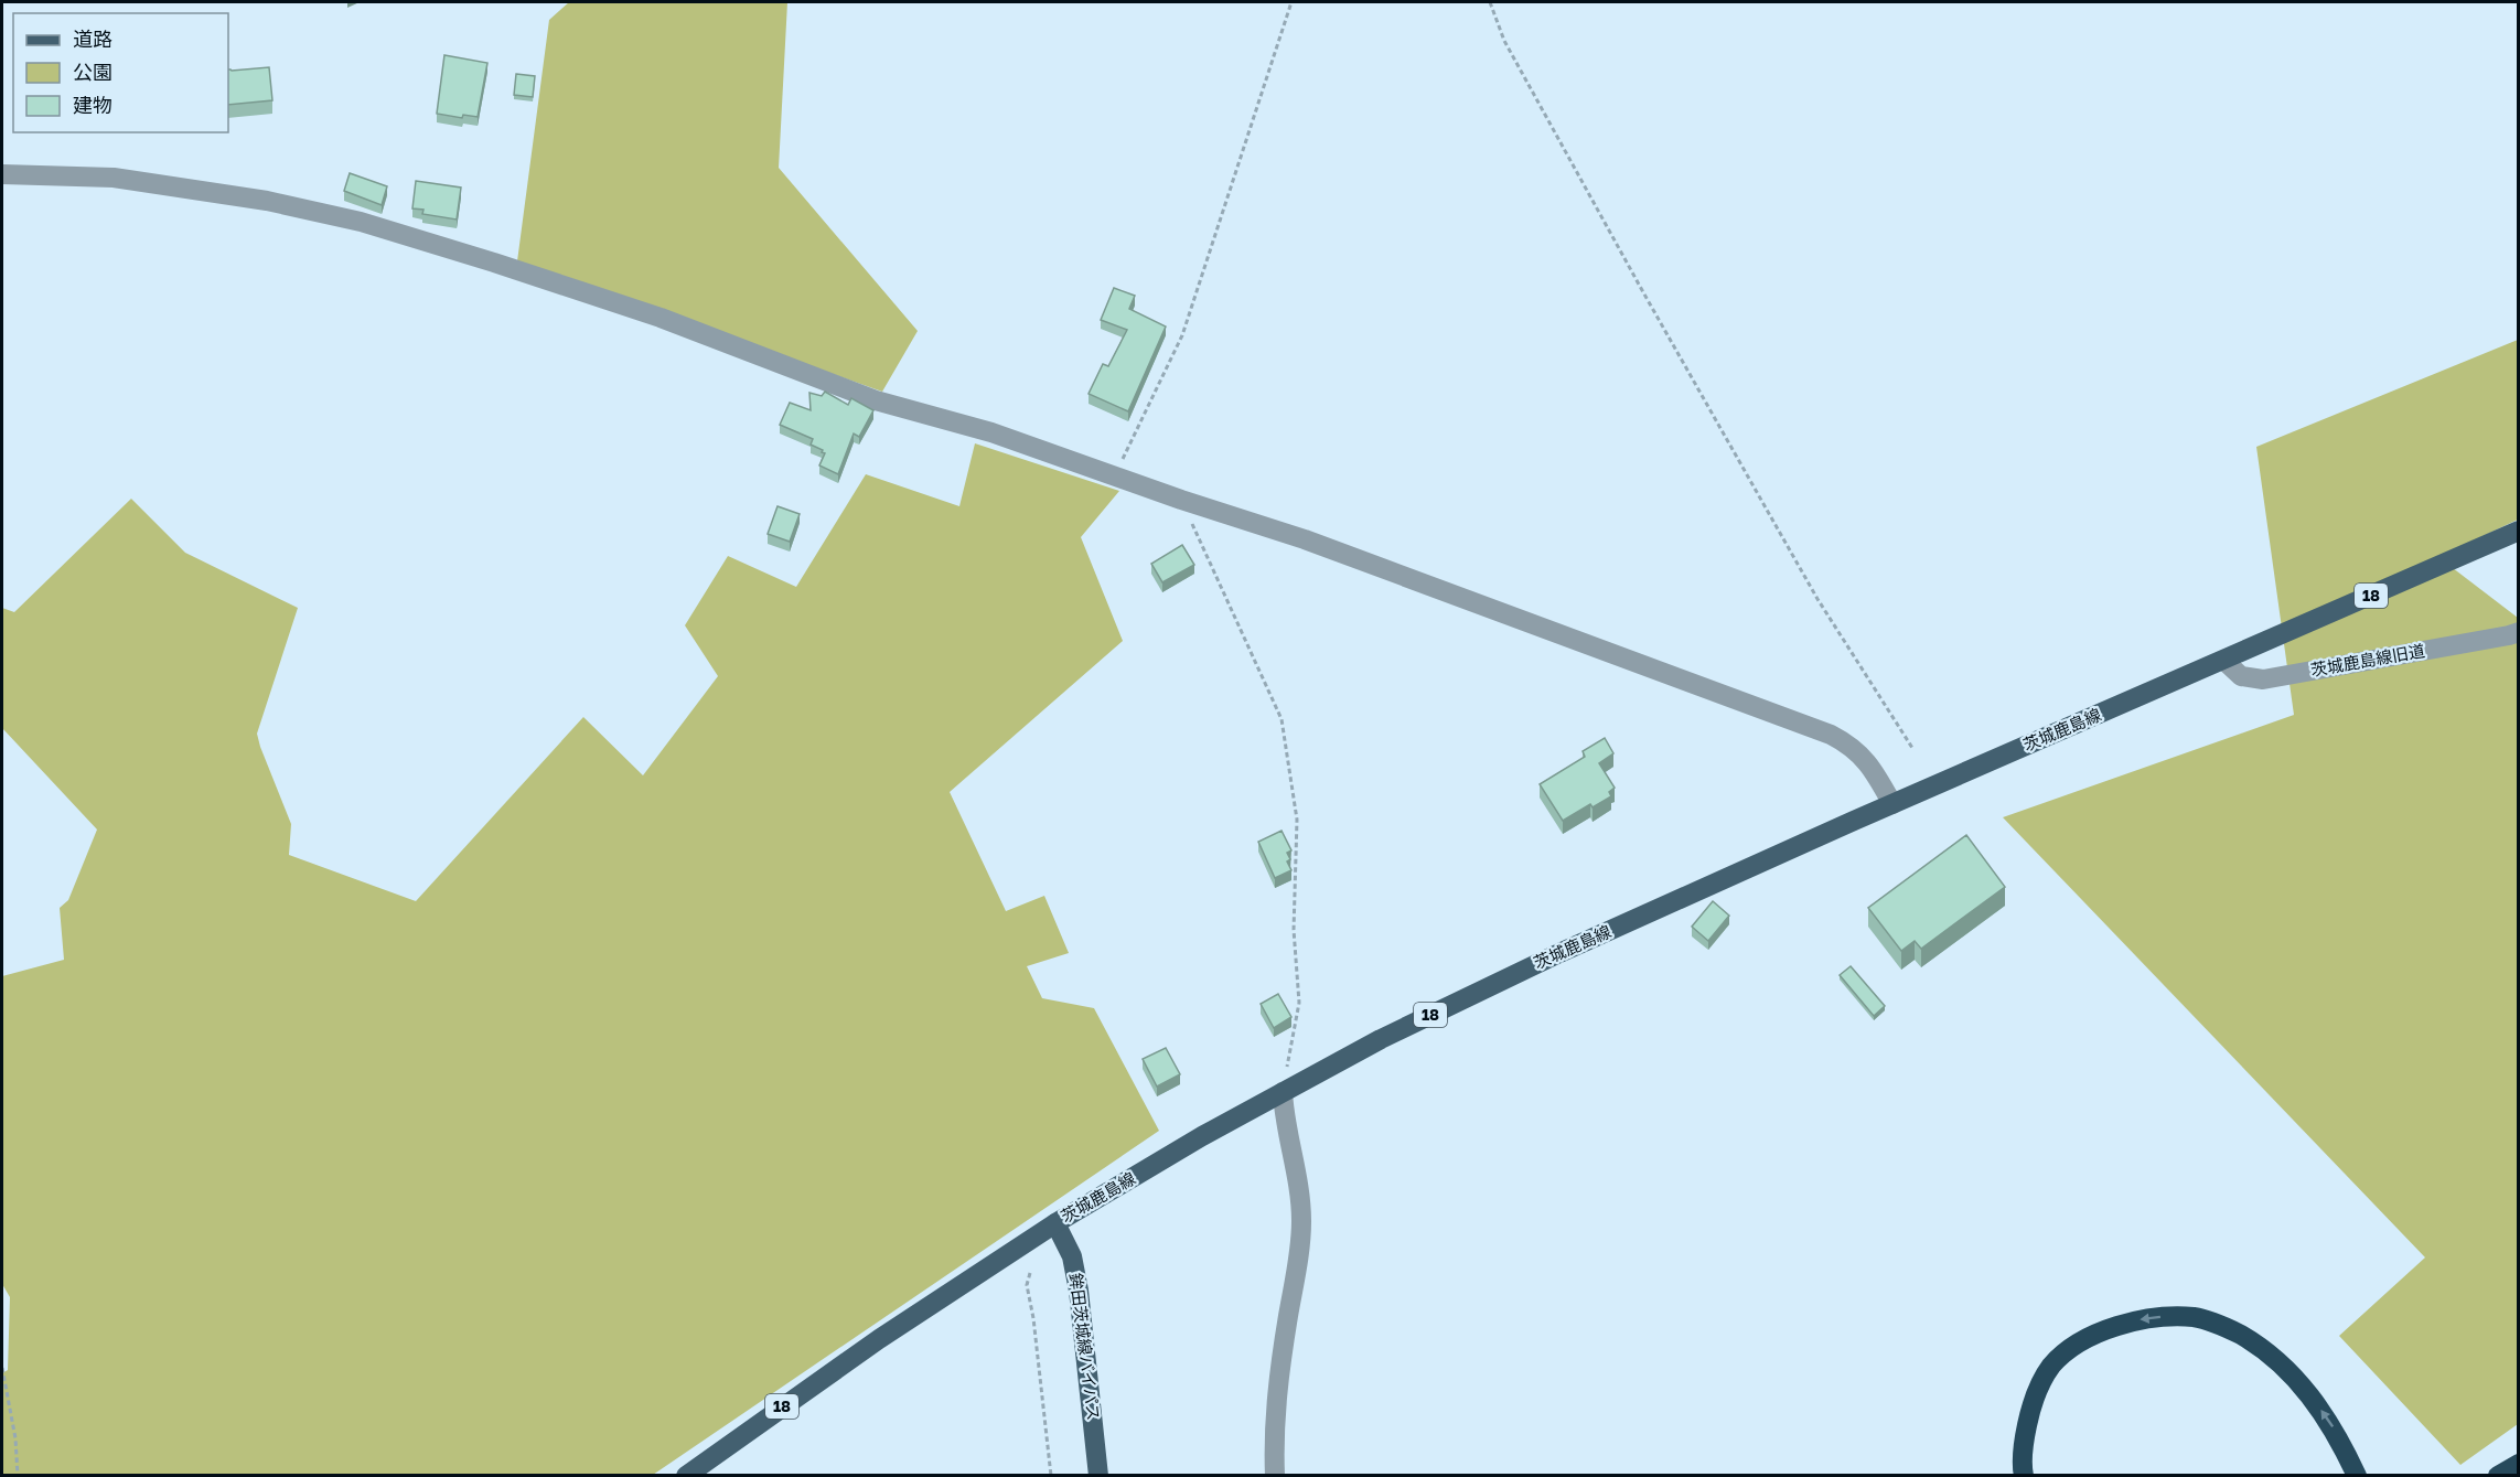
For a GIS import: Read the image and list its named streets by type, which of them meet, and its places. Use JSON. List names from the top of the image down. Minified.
{"streets":{"main road":["18","茨城鹿島線","鉾田茨城線バイパス"],"street":["茨城鹿島線旧道"]},"crossings":[["茨城鹿島線旧道","茨城鹿島線"],["茨城鹿島線","鉾田茨城線バイパス"]],"legend":["道路","公園","建物"]}
